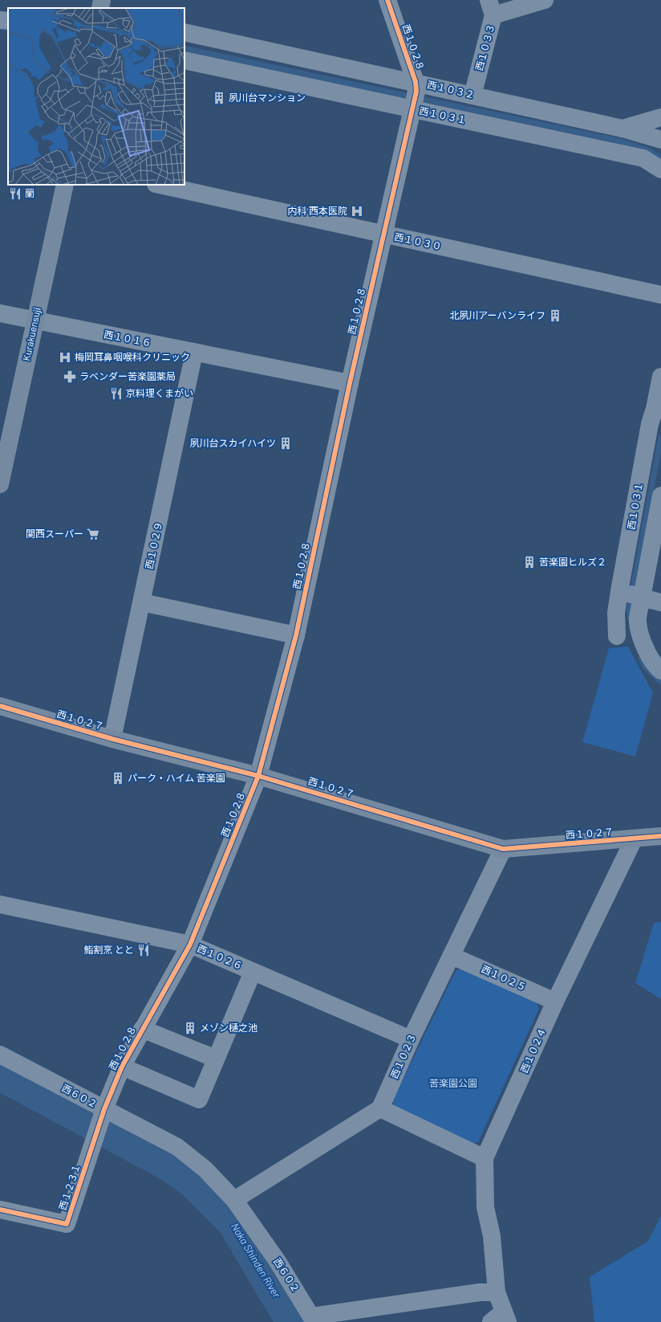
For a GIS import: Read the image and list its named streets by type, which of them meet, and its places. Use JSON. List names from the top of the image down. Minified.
{"streets":{"street":["西１０２８","西１０３３","西１０３２","西１０３１","西１０３０","Kurakuensuji","西１０１６","西１０２９","西１０２７","西１０２６","西１０２５","西１０２４","西１０２３","西６０２","西１２３１"]},"crossings":[["西１０２８","西１０３２"],["西１０２８","西１０３１"],["西１０２８","西１０３０"],["西１０２８","西１０１６"],["西１０２８","西１０２７"],["西１０２８","西１０２６"],["西１０２８","西６０２"],["西１０２８","西１２３１"],["西１０３３","西１０３２"],["西１０３２","西１０３１"],["Kurakuensuji","西１０１６"],["西１０１６","西１０２９"],["西１０２９","西１０２７"],["西１０２７","西１０２４"],["西１０２７","西１０２３"],["西１０２６","西１０２３"],["西１０２５","西１０２４"],["西１０２５","西１０２３"],["西６０２","西１２３１"]],"water":["Naka Shinden River"],"parks":["苦楽園公園"],"places":{"building":["夙川台マンション","北夙川アーバンライフ","夙川台スカイハイツ","苦楽園ヒルズ２","パーク・ハイム 苦楽園","メゾン樋之池"],"restaurant":["蘭","京料理くまがい","鮨割烹 とと"],"hospital":["内科 西本医院","梅岡耳鼻咽喉科クリニック"],"pharmacy":["ラベンダー苦楽園薬局"],"supermarket":["関西スーパー"]}}
